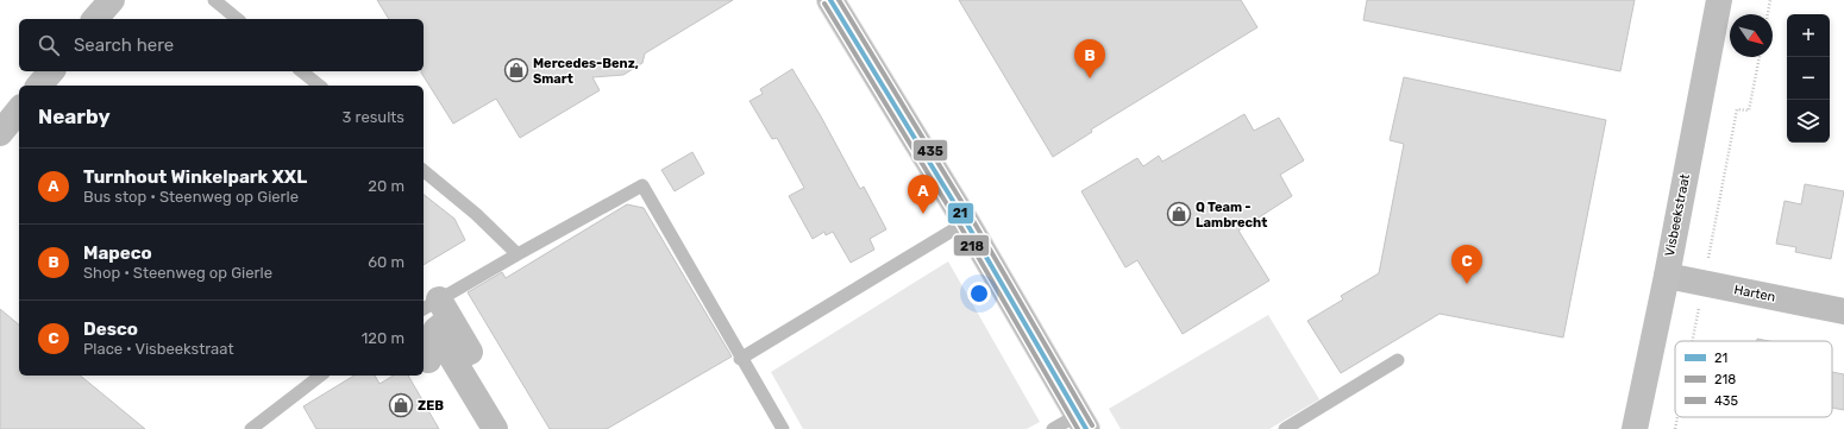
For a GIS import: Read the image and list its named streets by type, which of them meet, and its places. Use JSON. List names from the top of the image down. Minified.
{"streets":{"street":["Visbeekstraat","Harten"]},"crossings":[["Visbeekstraat","Harten"]],"places":{"shop":["Mercedes-Benz, Smart","Q Team - Lambrecht","ZEB"]},"lines":["transit line 21","transit line 435","transit line 218"],"legend":["21","218","435"],"north":"bottom right","page":{"map_buttons":["+","−"],"search":"Search here","pins":["B","A","C"],"heading":["Nearby","3 results"],"list":[{"mark":"A","name":"Turnhout Winkelpark XXL","note":"Bus stop · Steenweg op Gierle","value":"20 m"},{"mark":"B","name":"Mapeco","note":"Shop · Steenweg op Gierle","value":"60 m"},{"mark":"C","name":"Desco","note":"Place · Visbeekstraat","value":"120 m"}]}}
